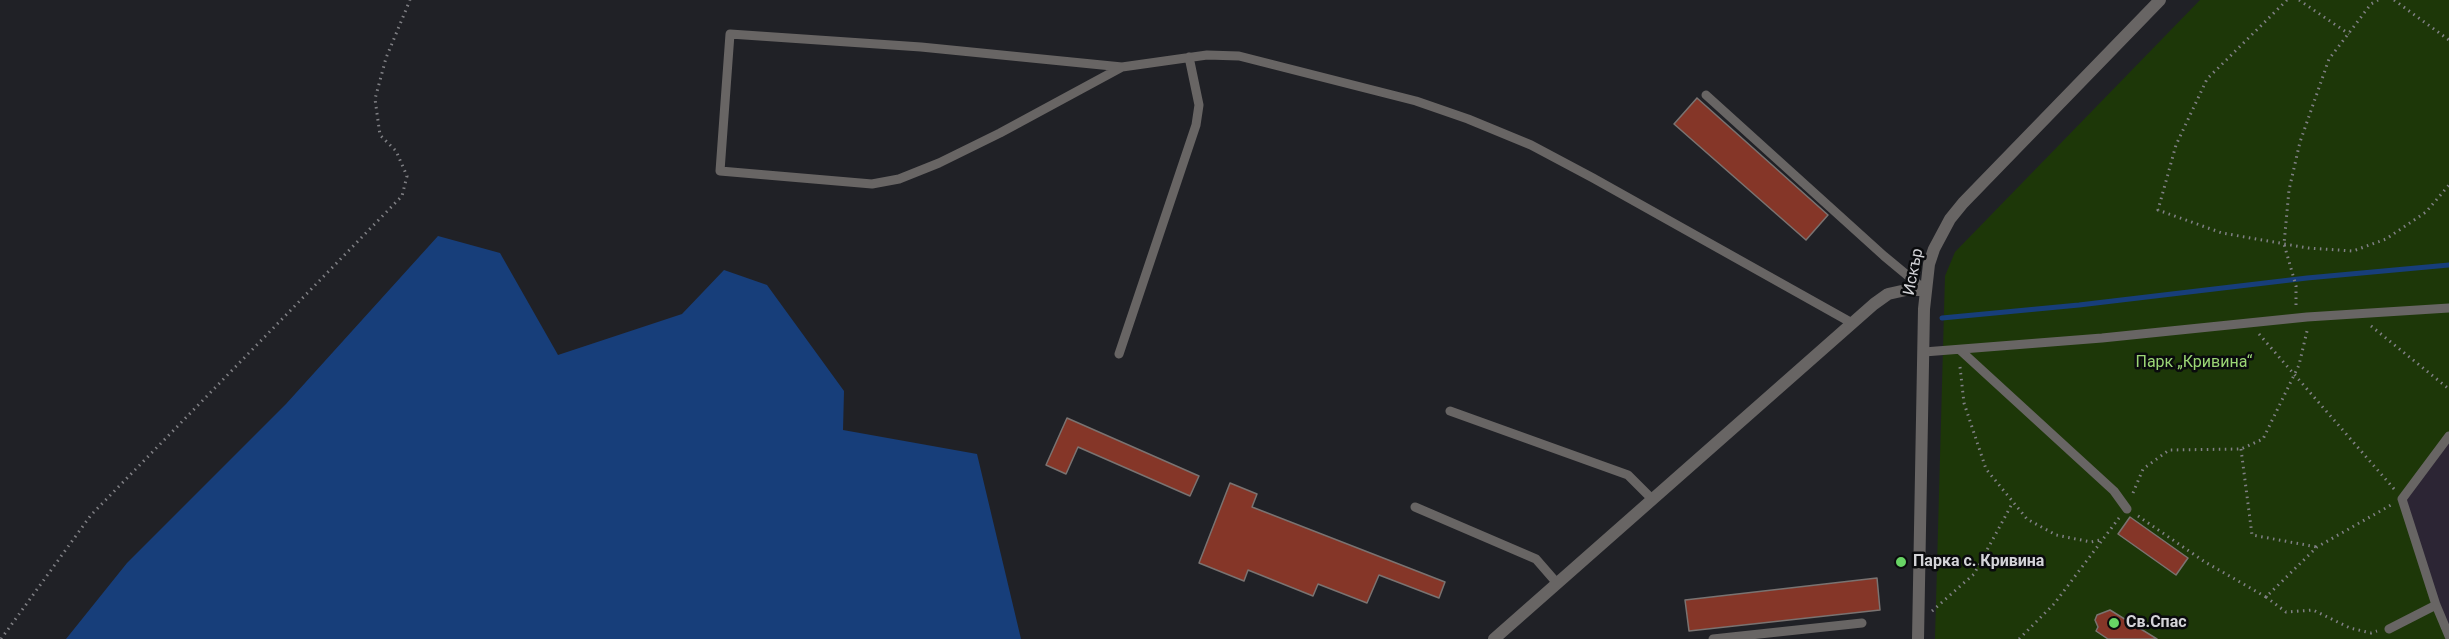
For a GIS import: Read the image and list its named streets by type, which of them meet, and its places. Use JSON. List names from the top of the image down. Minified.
{"streets":{"street":["Искър"]},"parks":["Парк „Кривина“"],"places":["Парка с. Кривина","Св.Спас"]}
